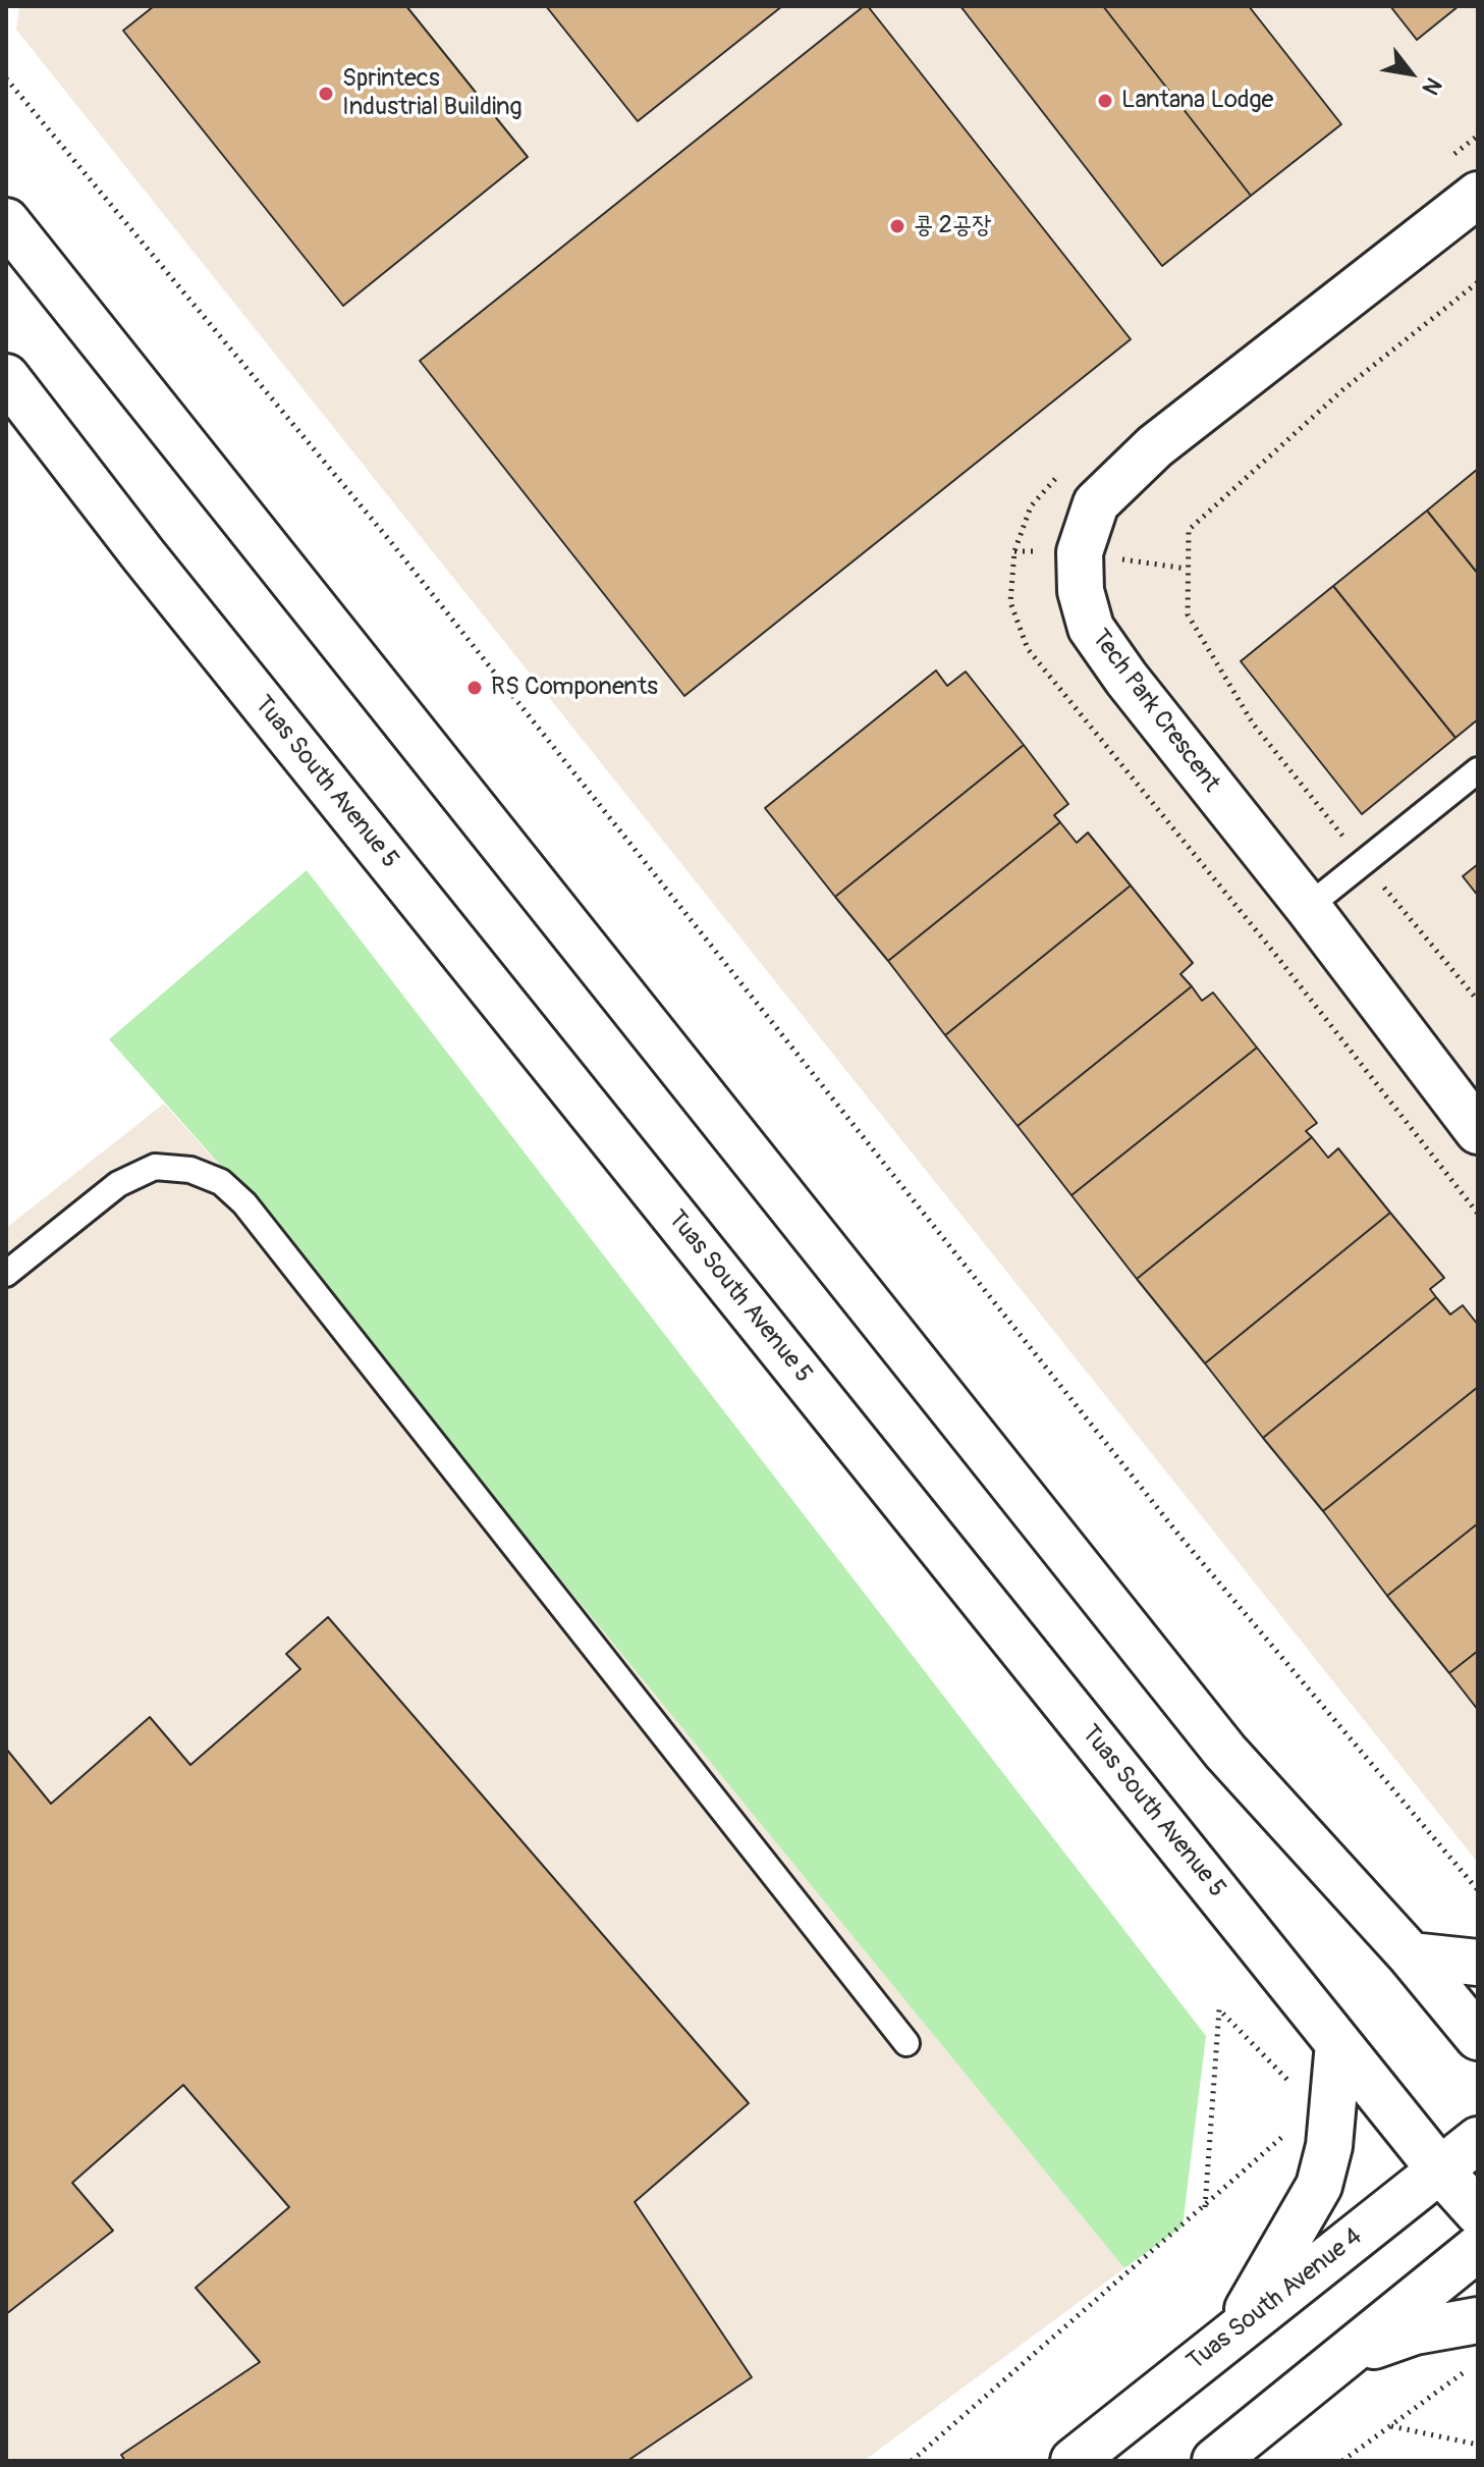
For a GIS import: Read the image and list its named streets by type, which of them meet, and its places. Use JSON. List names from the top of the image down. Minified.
{"streets":{"main road":["Tech Park Crescent","Tuas South Avenue 5","Tuas South Avenue 4"]},"crossings":[["Tuas South Avenue 5","Tuas South Avenue 4"]],"places":["Sprintecs Industrial Building","Lantana Lodge","콩 2공장","RS Components"],"north":"bottom right"}
